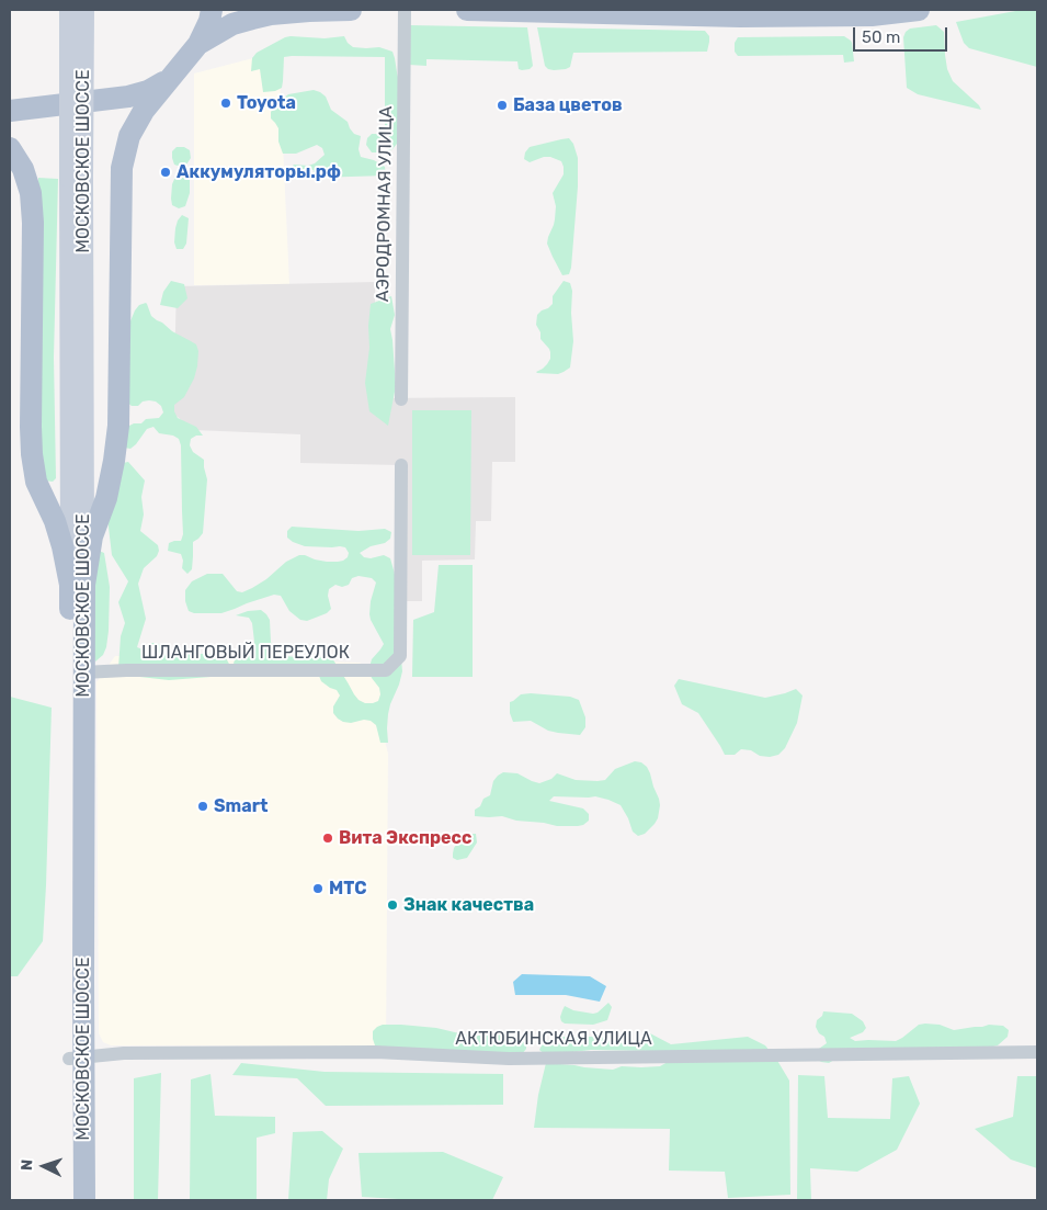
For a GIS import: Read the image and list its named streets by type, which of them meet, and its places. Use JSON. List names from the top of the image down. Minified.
{"streets":{"main road":["МОСКОВСКОЕ ШОССЕ"],"street":["АЭРОДРОМНАЯ УЛИЦА","ШЛАНГОВЫЙ ПЕРЕУЛОК","АКТЮБИНСКАЯ УЛИЦА"]},"crossings":[["МОСКОВСКОЕ ШОССЕ","ШЛАНГОВЫЙ ПЕРЕУЛОК"],["МОСКОВСКОЕ ШОССЕ","АКТЮБИНСКАЯ УЛИЦА"]],"places":["Toyota","База цветов","Аккумуляторы.рф","Smart","Вита Экспресс","МТС","Знак качества"],"scale_bar":"50 m","north":"left"}
